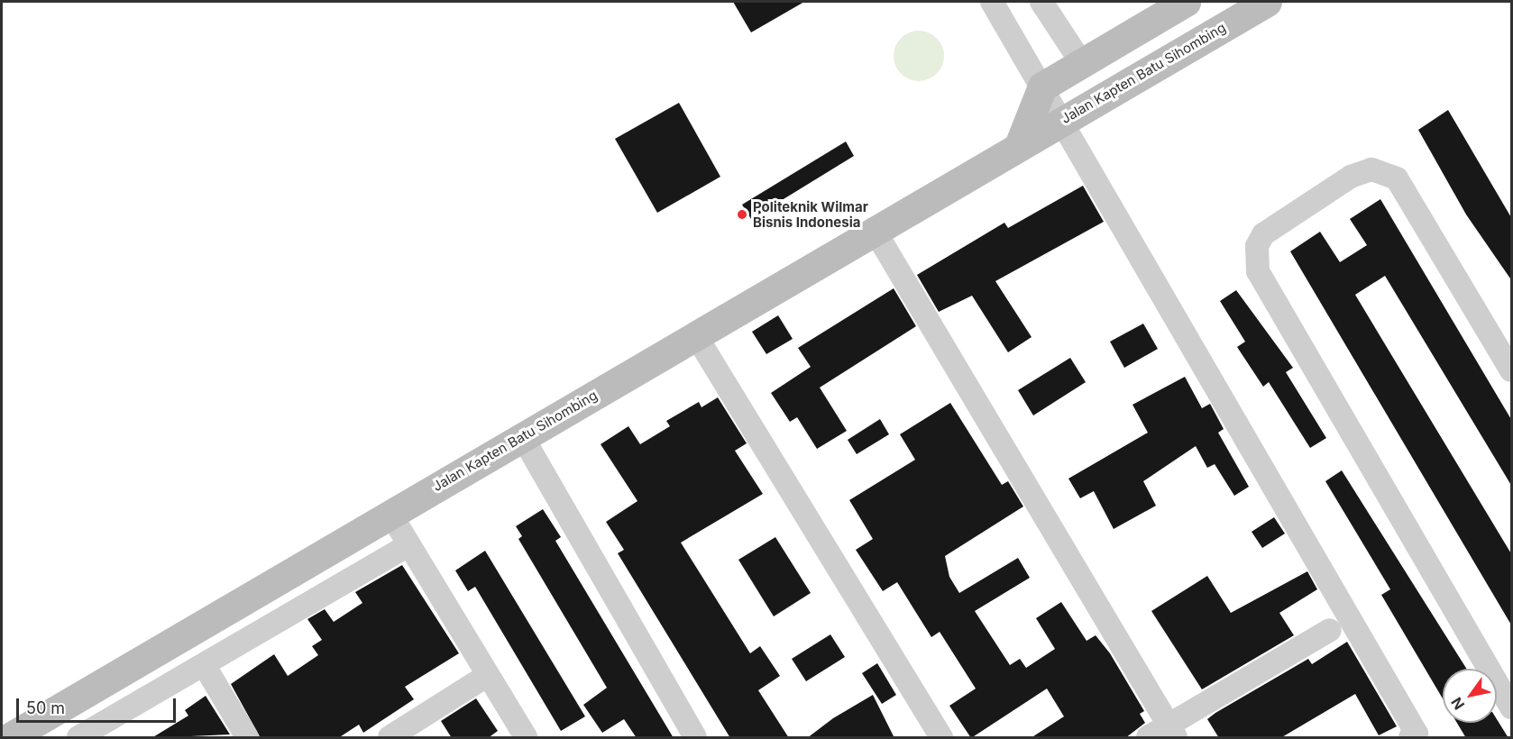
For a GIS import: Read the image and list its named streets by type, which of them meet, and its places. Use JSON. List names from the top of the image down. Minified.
{"streets":{"street":["Jalan Kapten Batu Sihombing"]},"places":["Politeknik Wilmar Bisnis Indonesia"],"scale_bar":"50 m","north":"bottom left"}
